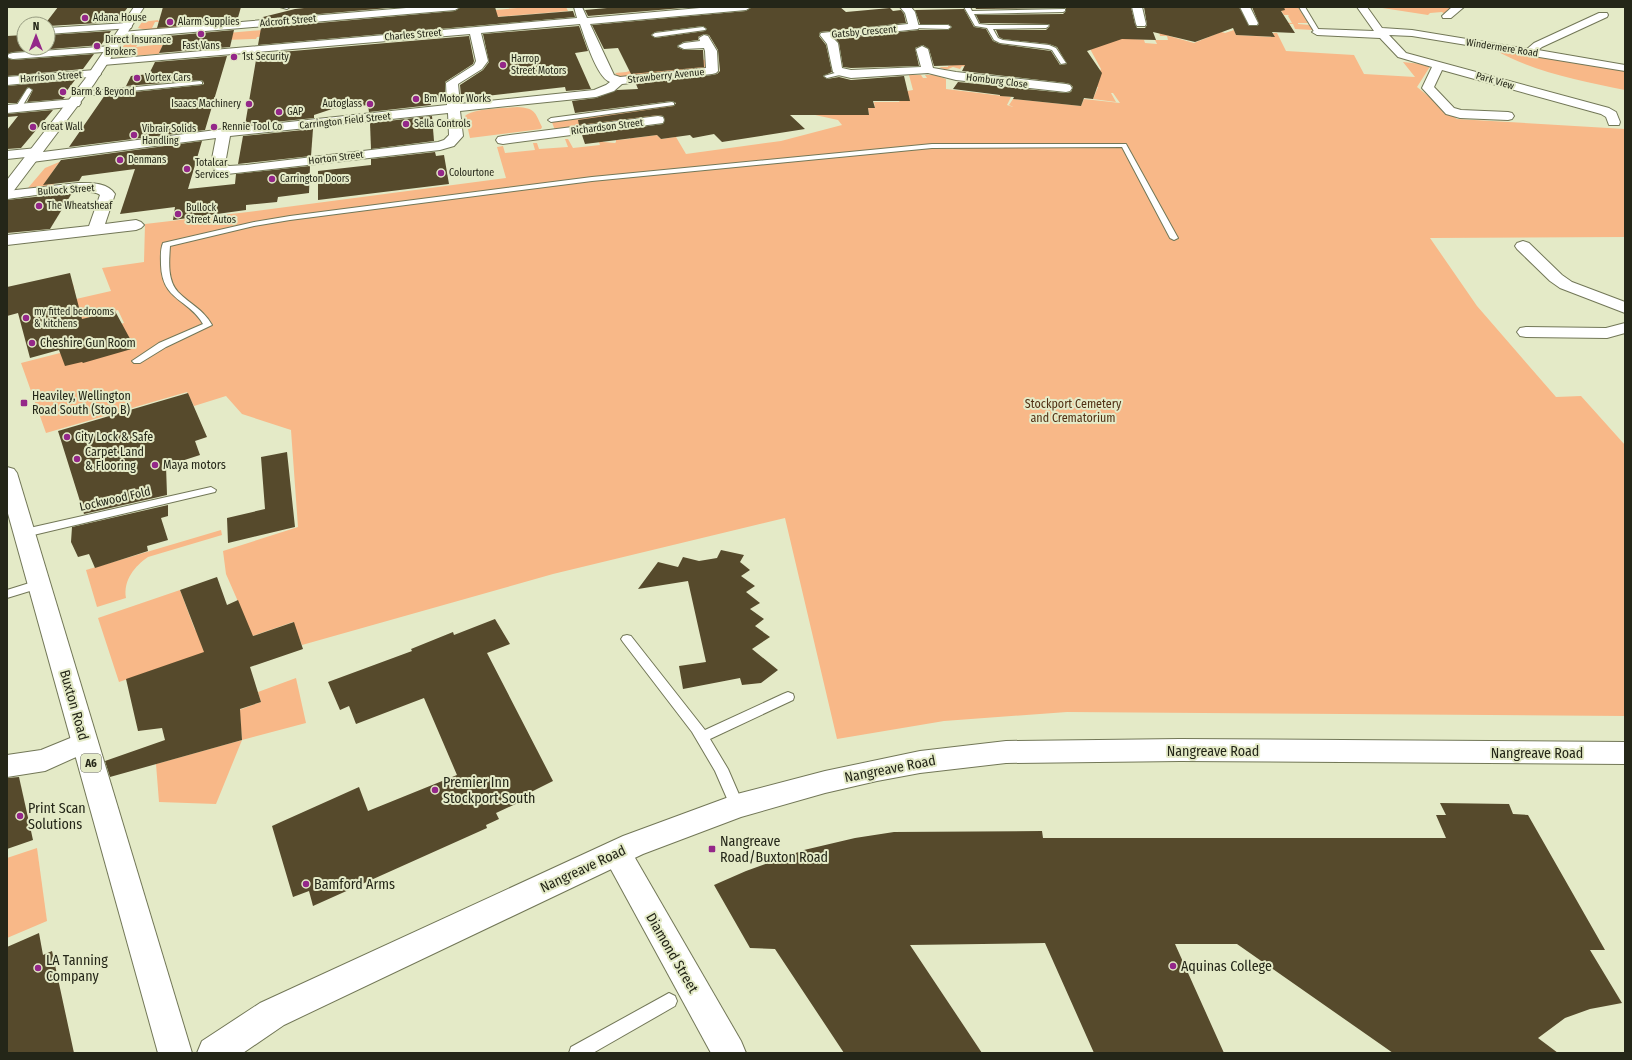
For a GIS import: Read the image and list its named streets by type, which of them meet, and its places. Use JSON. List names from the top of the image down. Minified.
{"streets":{"main road":["Adcroft Street","Gatsby Crescent","Charles Street","Windermere Road","Strawberry Avenue","Harrison Street","Homburg Close","Park View","Carrington Field Street","Richardson Street","Horton Street","Bullock Street","Buxton Road","Nangreave Road","A6","Diamond Street"],"lane":["Lockwood Fold"]},"crossings":[["Charles Street","Strawberry Avenue"],["Windermere Road","Park View"],["Strawberry Avenue","Carrington Field Street"],["Strawberry Avenue","Richardson Street"],["Carrington Field Street","Richardson Street"],["Carrington Field Street","Horton Street"],["Lockwood Fold","Buxton Road"],["Nangreave Road","Diamond Street"]],"parks":["Stockport Cemetery and Crematorium"],"places":{"other":["Adana House","Alarm Supplies","Fast Vans","Direct Insurance Brokers","1st Security","Harrop Street Motors","Vortex Cars","Barm & Beyond","Bm Motor Works","Isaacs Machinery","Autoglass","GAP","Sella Controls","Great Wall","Rennie Tool Co","Vibrair Solids Handling","Denmans","Totalcar Services","Colourtone","Carrington Doors","The Wheatsheaf","Bullock Street Autos","my fitted bedrooms & kitchens","Cheshire Gun Room","City Lock & Safe","Carpet Land & Flooring","Maya motors","Premier Inn Stockport South","Print Scan Solutions","Bamford Arms","Aquinas College","LA Tanning Company"],"transit":["Heaviley, Wellington Road South (Stop B)","Nangreave Road/Buxton Road"]},"north":"top"}
